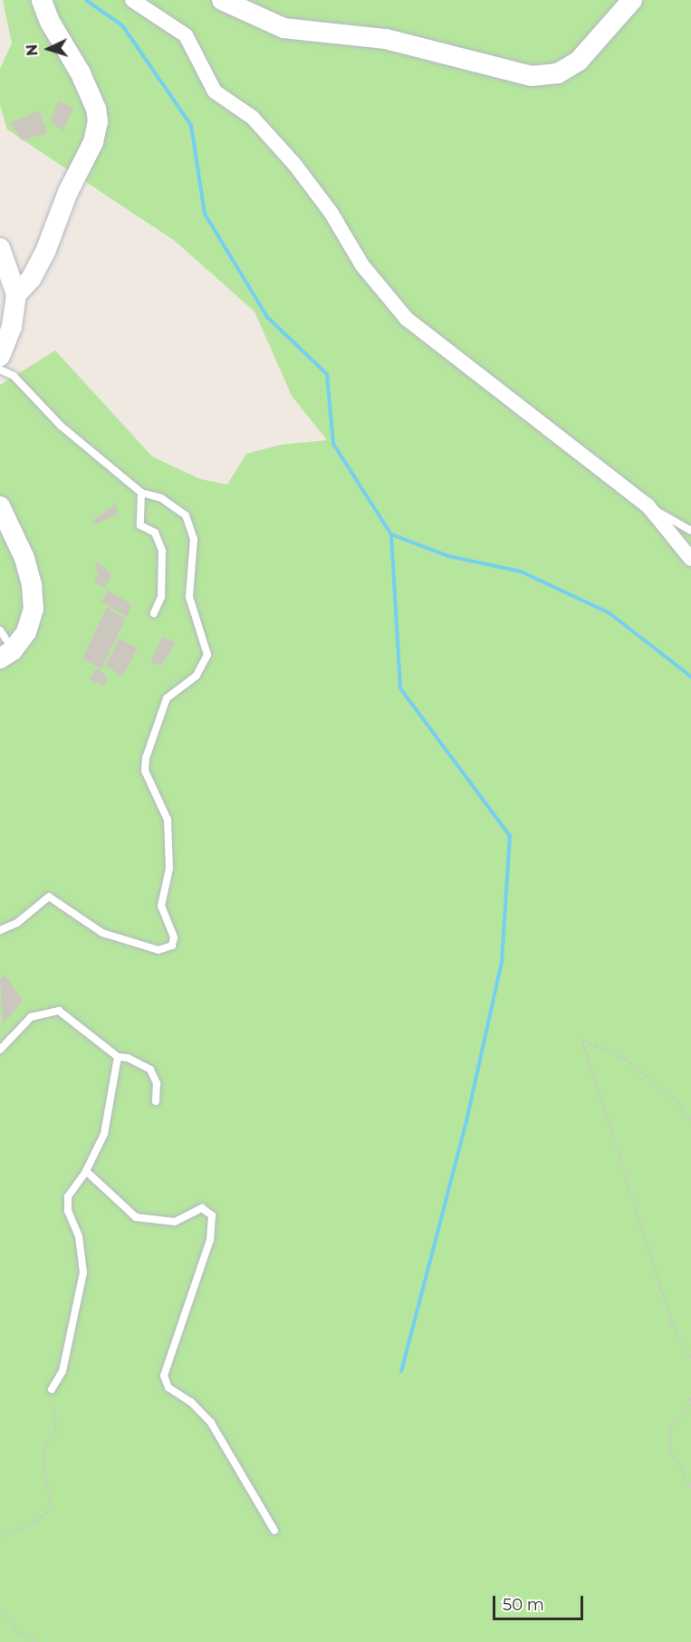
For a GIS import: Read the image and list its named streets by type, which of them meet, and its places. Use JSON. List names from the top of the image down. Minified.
{"scale_bar":"50 m","north":"left"}
